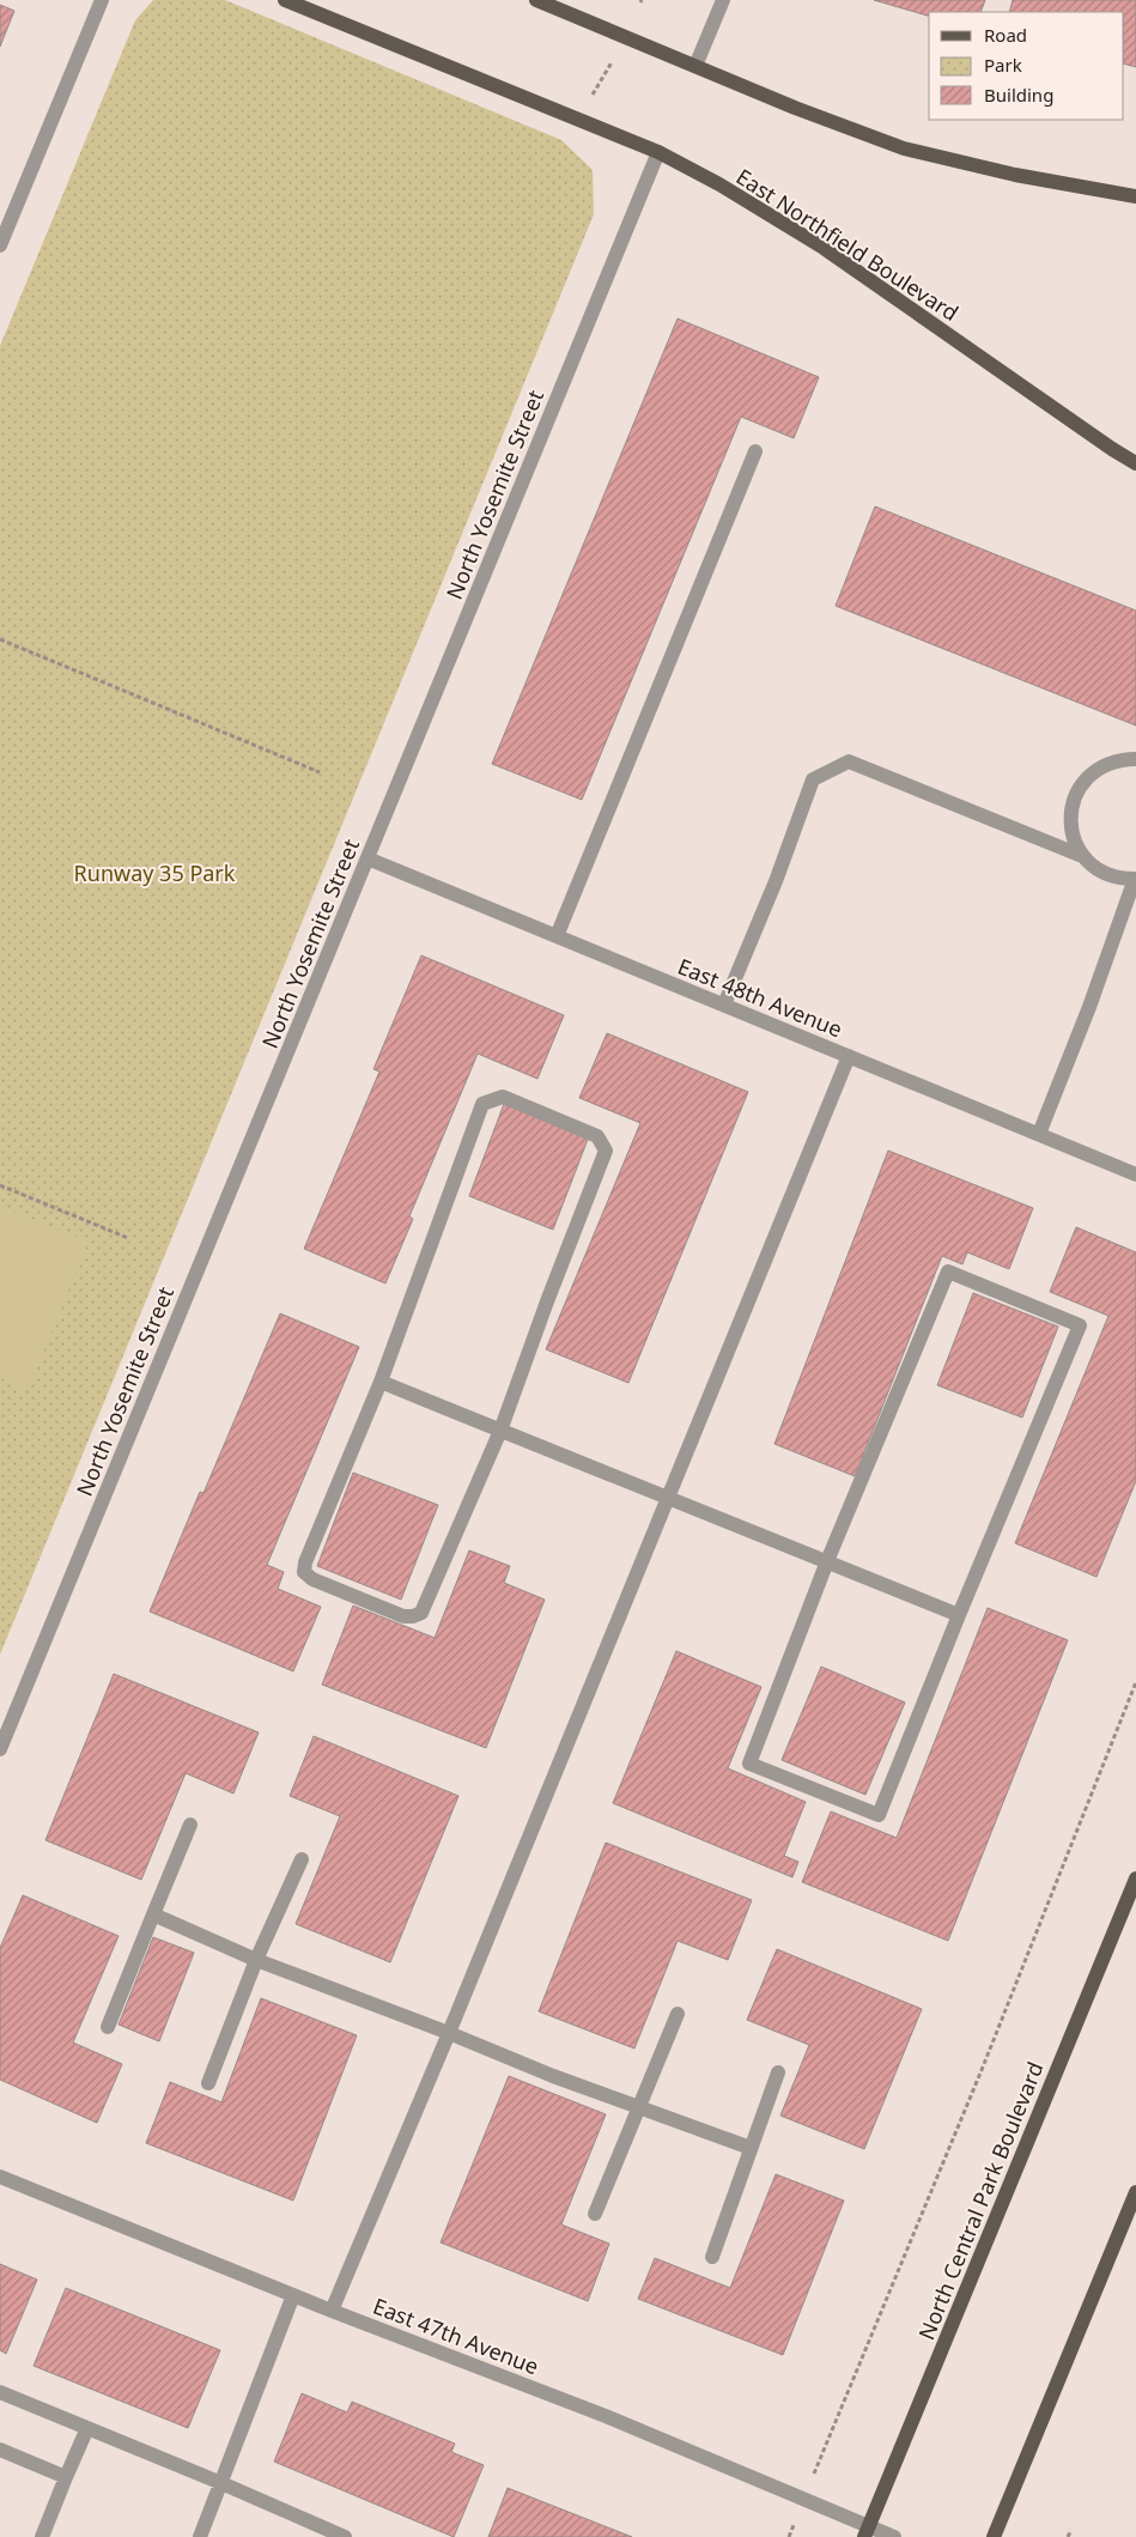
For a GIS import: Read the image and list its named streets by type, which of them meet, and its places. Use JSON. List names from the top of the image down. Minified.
{"streets":{"main road":["East Northfield Boulevard","North Central Park Boulevard"],"street":["North Yosemite Street","East 48th Avenue","East 47th Avenue"]},"crossings":[["East Northfield Boulevard","North Yosemite Street"],["North Yosemite Street","East 48th Avenue"],["North Central Park Boulevard","East 47th Avenue"]],"parks":["Runway 35 Park"],"legend":["Road","Park","Building"]}
